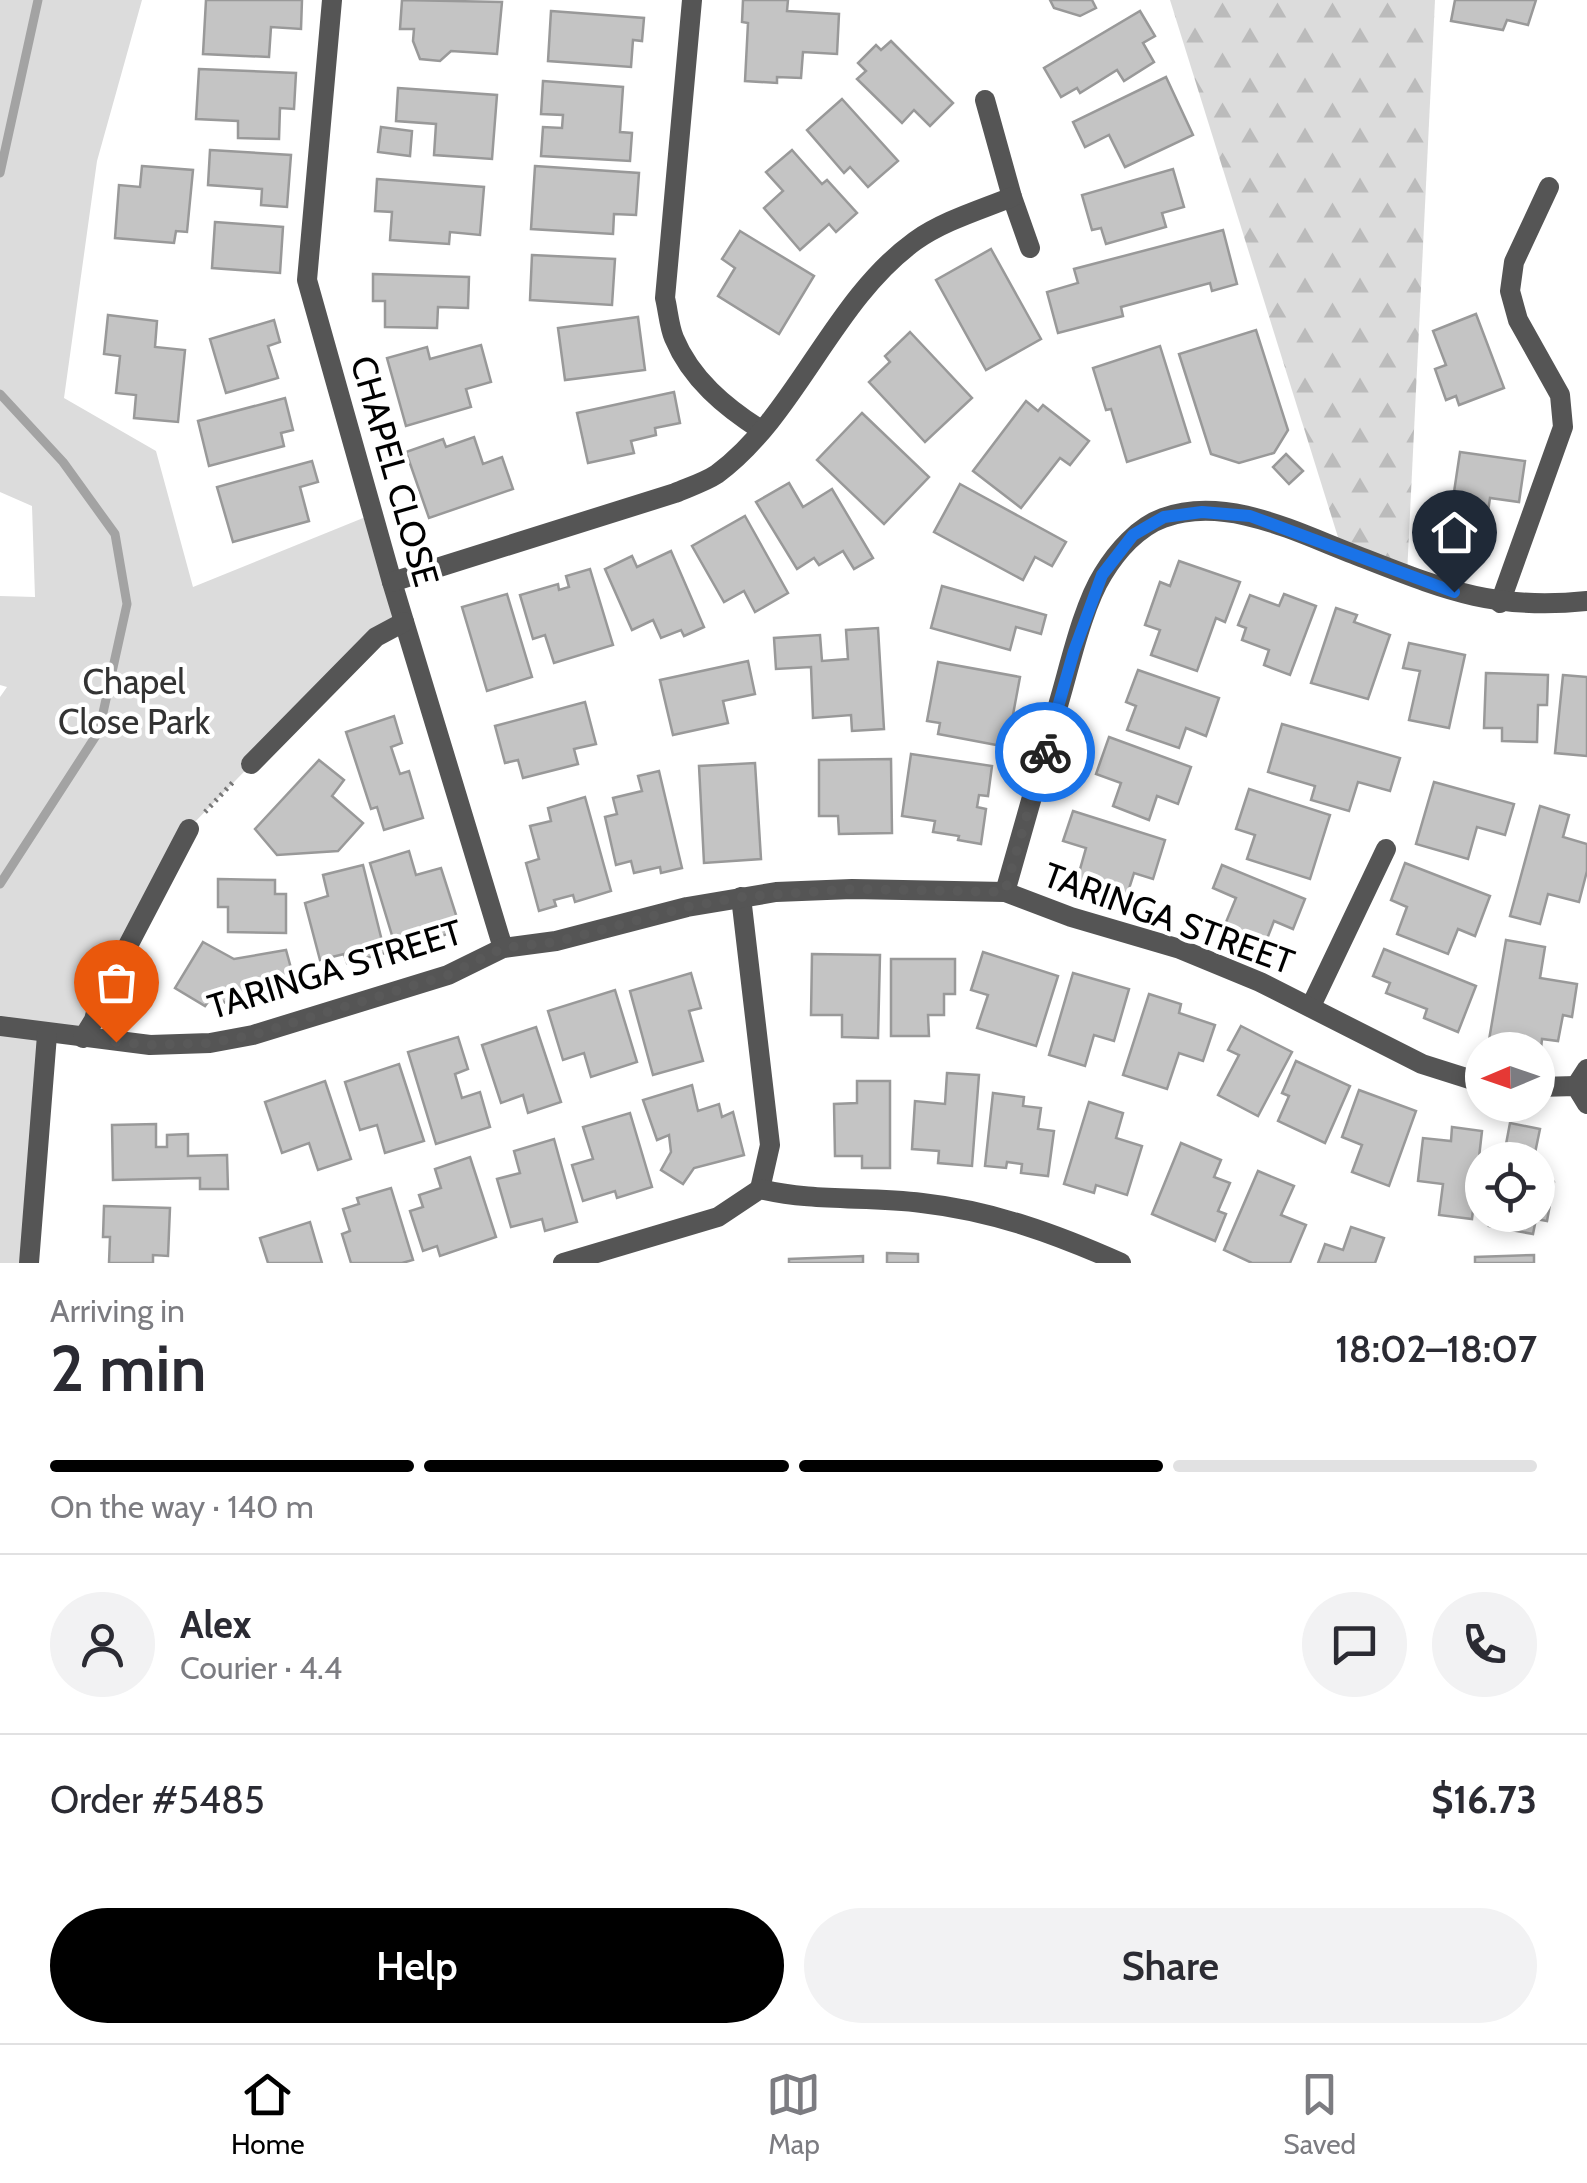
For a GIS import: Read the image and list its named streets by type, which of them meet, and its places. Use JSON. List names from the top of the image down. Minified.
{"streets":{"street":["CHAPEL CLOSE","TARINGA STREET"]},"crossings":[["CHAPEL CLOSE","TARINGA STREET"]],"parks":["Chapel Close Park"],"north":"left","page":{"heading":["2 min","Arriving in","18:02–18:07"],"panel":["Alex","Courier · 4.4","Order #5485","$16.73"],"bar":"On the way · 140 m","buttons":["Help","Share"],"tabs":["Home","Map","Saved"]}}
